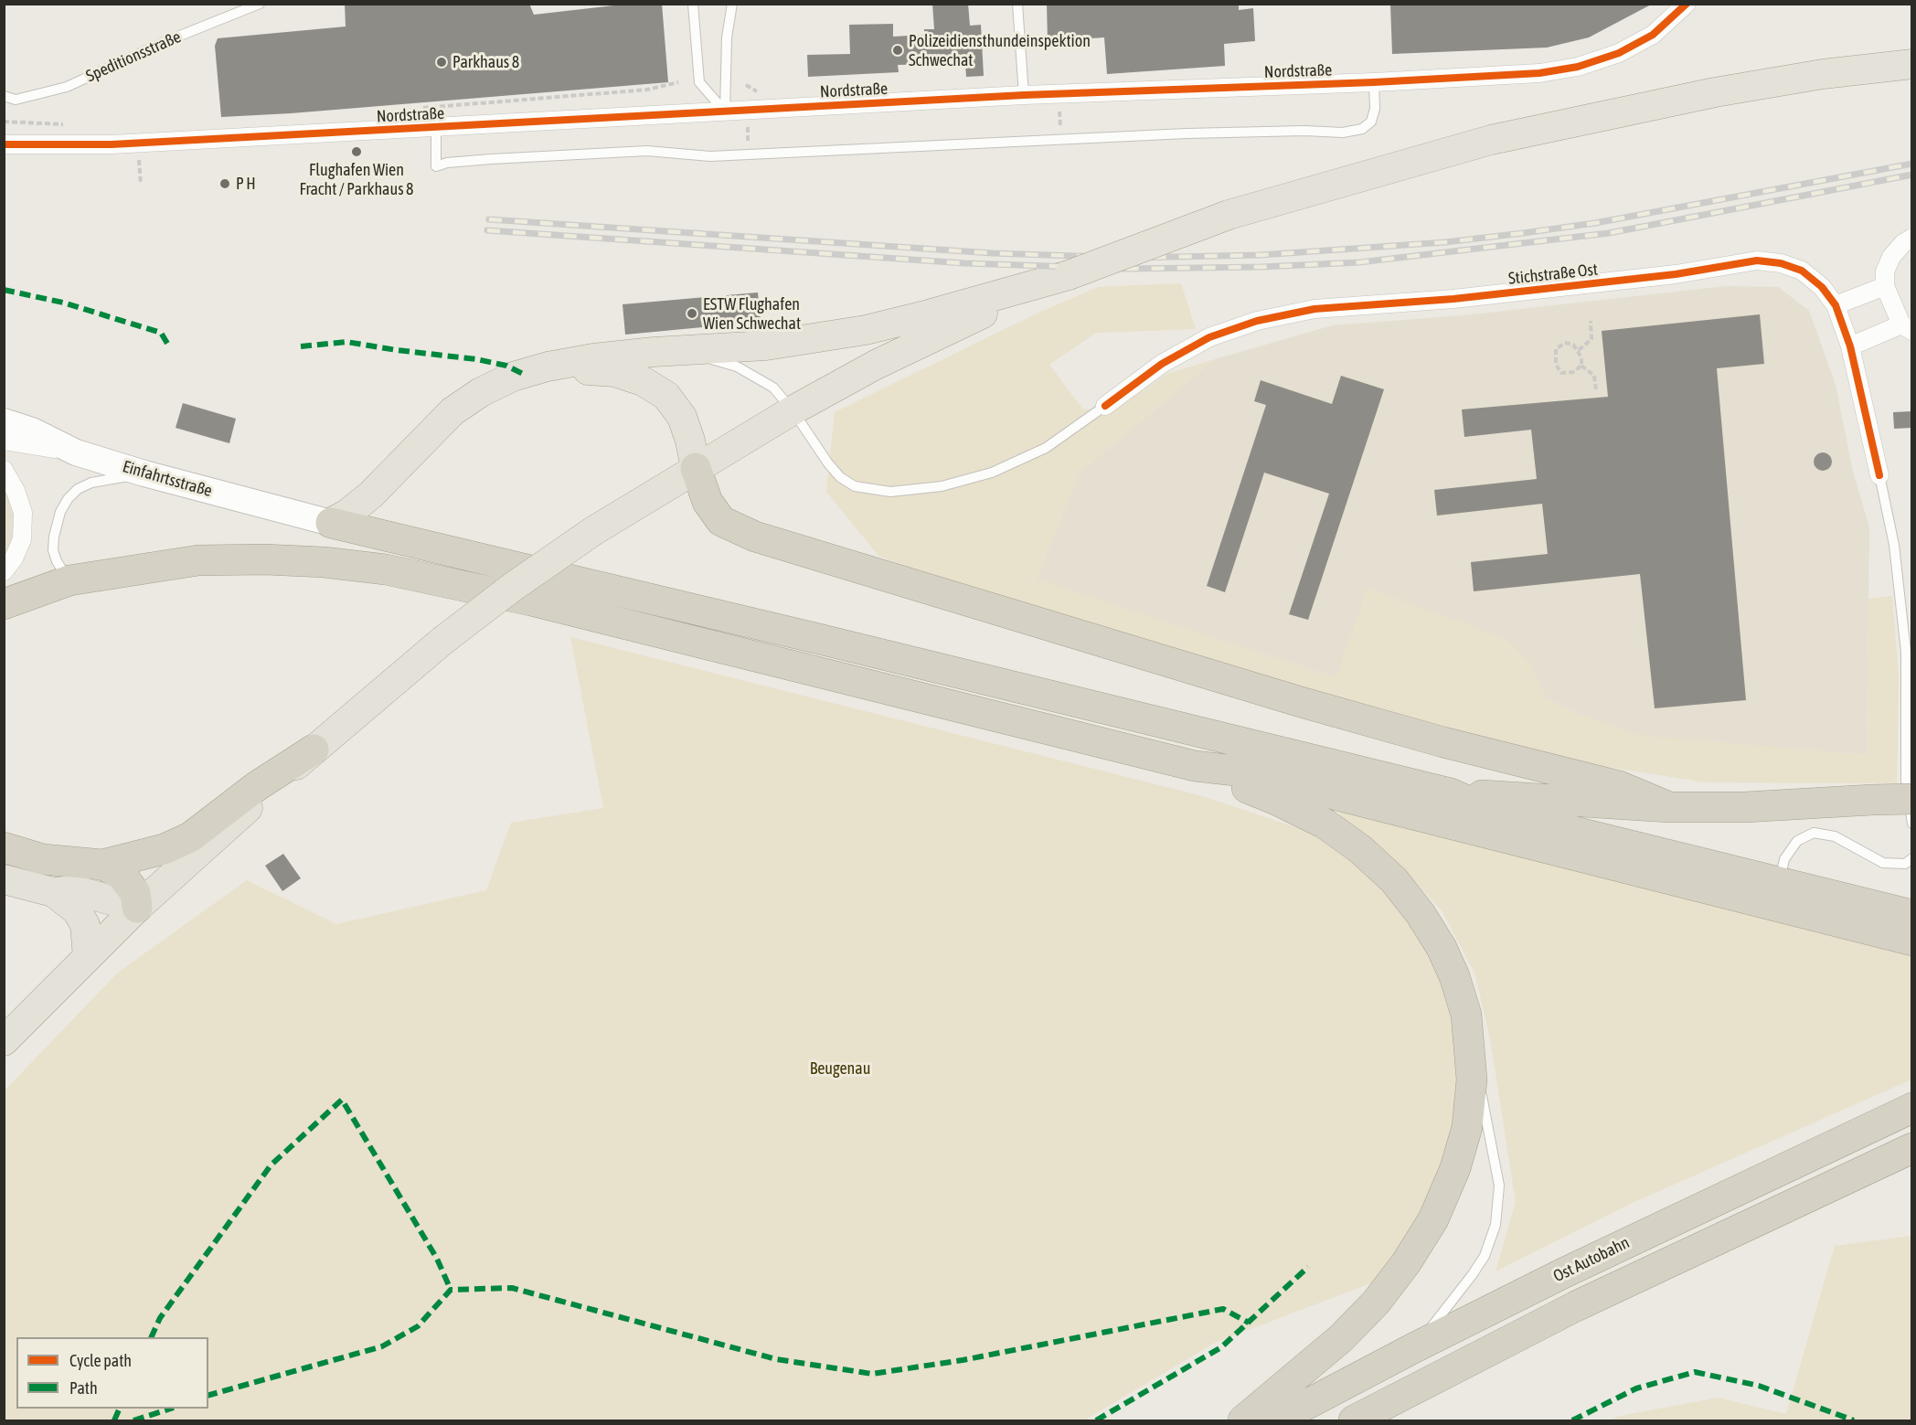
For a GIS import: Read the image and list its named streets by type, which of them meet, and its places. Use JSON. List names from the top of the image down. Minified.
{"streets":{"highway":["Ost Autobahn"],"street":["Nordstraße","Stichstraße Ost","Einfahrtsstraße"],"lane":["Speditionsstraße"]},"parks":["Beugenau"],"places":["Polizeidiensthundeinspektion Schwechat","Parkhaus 8","Flughafen Wien Fracht / Parkhaus 8","P H","ESTW Flughafen Wien Schwechat"],"legend":["Cycle path","Path"]}
